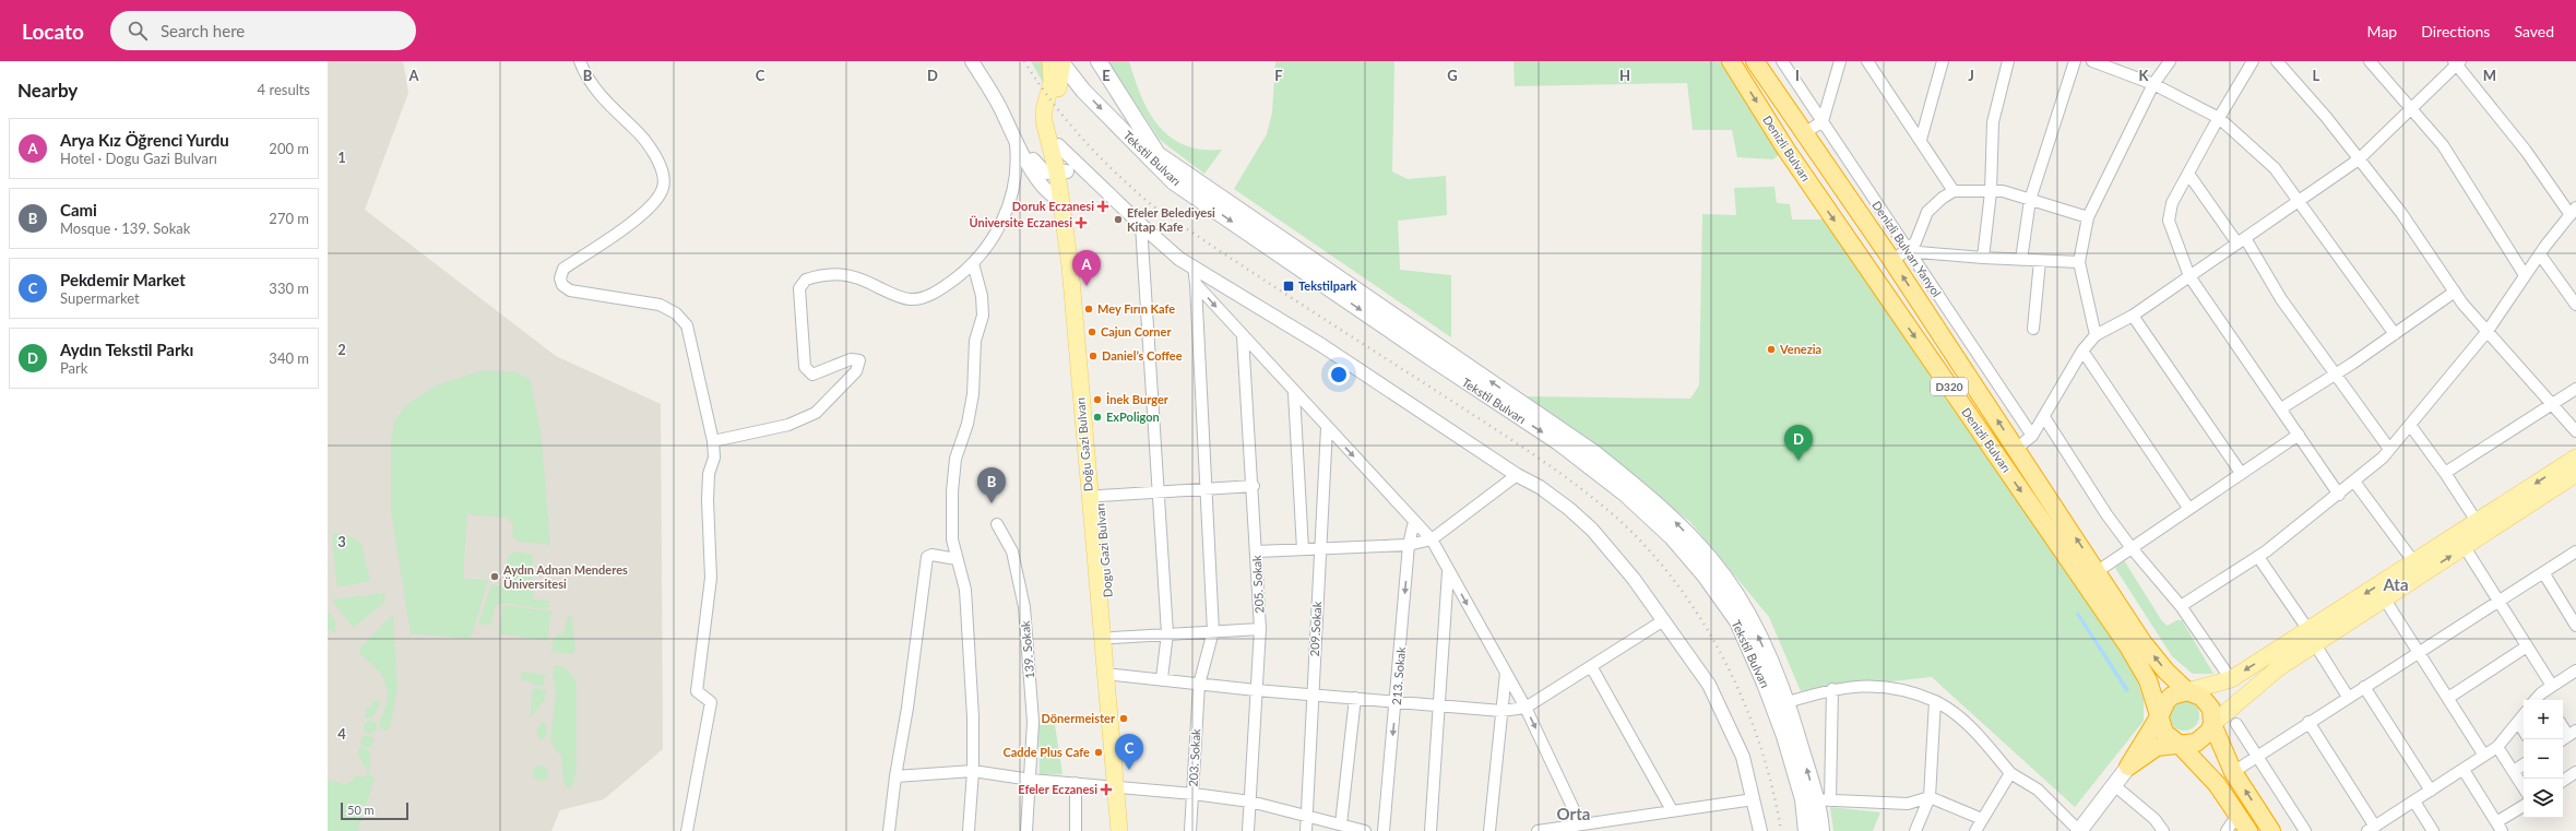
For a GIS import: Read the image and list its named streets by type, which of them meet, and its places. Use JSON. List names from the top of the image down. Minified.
{"streets":{"highway":["Denizli Bulvarı","D320"],"main road":["Tekstil Bulvarı","Doğu Gazi Bulvarı","Dogu Gazi Bulvarı"],"street":["Denizli Bulvarı Yanyol","205. Sokak","209.Sokak","139. Sokak","213. Sokak","203. Sokak"]},"crossings":[["Tekstil Bulvarı","Doğu Gazi Bulvarı"],["Tekstil Bulvarı","Dogu Gazi Bulvarı"],["Doğu Gazi Bulvarı","Dogu Gazi Bulvarı"]],"districts":["Ata","Orta"],"places":{"health":["Doruk Eczanesi","Üniversite Eczanesi","Efeler Eczanesi"],"other":["Efeler Belediyesi Kitap Kafe","Mey Fırın Kafe","Cajun Corner","Venezia","Daniel’s Coffee","İnek Burger","ExPoligon","Aydın Adnan Menderes Üniversitesi","Dönermeister","Cadde Plus Cafe"],"transit":["Tekstilpark"]},"scale_bar":"50 m","page":{"header":"Locato","search":"Search here","nav":["Map","Directions","Saved"],"heading":["Nearby","4 results"],"list":[{"mark":"A","name":"Arya Kız Öğrenci Yurdu","note":"Hotel · Dogu Gazi Bulvarı","value":"200 m"},{"mark":"B","name":"Cami","note":"Mosque · 139. Sokak","value":"270 m"},{"mark":"C","name":"Pekdemir Market","note":"Supermarket","value":"330 m"},{"mark":"D","name":"Aydın Tekstil Parkı","note":"Park","value":"340 m"}],"pins":["A","D","B","C"],"map_buttons":["+","−"],"scale":"50 m"},"grid":{"columns":["A","B","C","D","E","F","G","H","I","J","K","L","M"],"rows":["1","2","3","4"]}}
